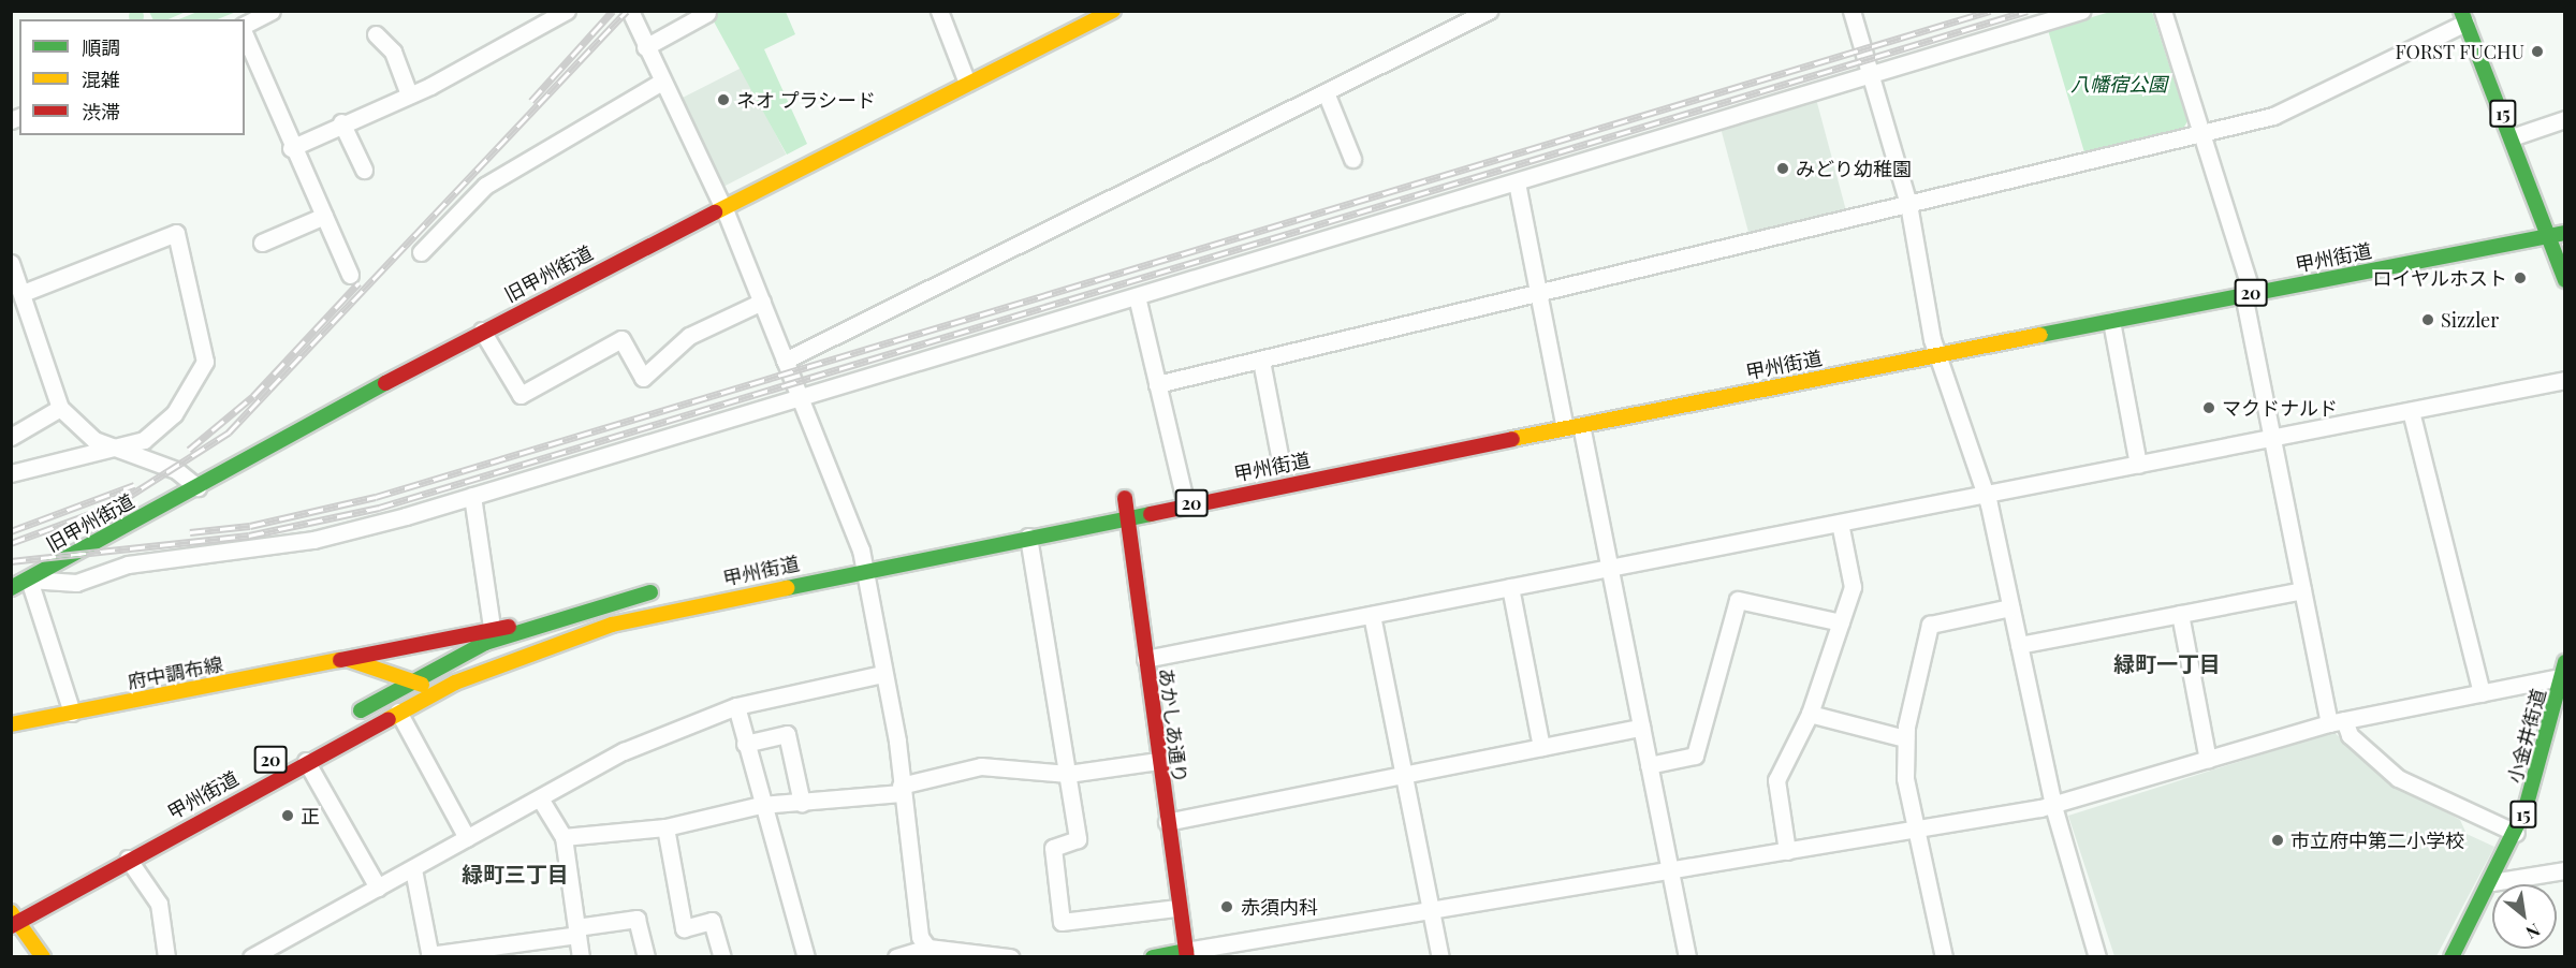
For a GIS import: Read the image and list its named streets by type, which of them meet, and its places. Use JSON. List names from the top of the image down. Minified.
{"streets":{"main road":["15","甲州街道","旧甲州街道","20","府中調布線","あかしあ通り","小金井街道"]},"crossings":[["15","甲州街道"],["甲州街道","あかしあ通り"]],"districts":["緑町一丁目","緑町三丁目"],"parks":["八幡宿公園"],"places":["FORST FUCHU","ネオ プラシード","みどり幼稚園","ロイヤルホスト","Sizzler","マクドナルド","正","市立府中第二小学校","赤須内科"],"legend":["順調","混雑","渋滞"],"north":"bottom right"}
